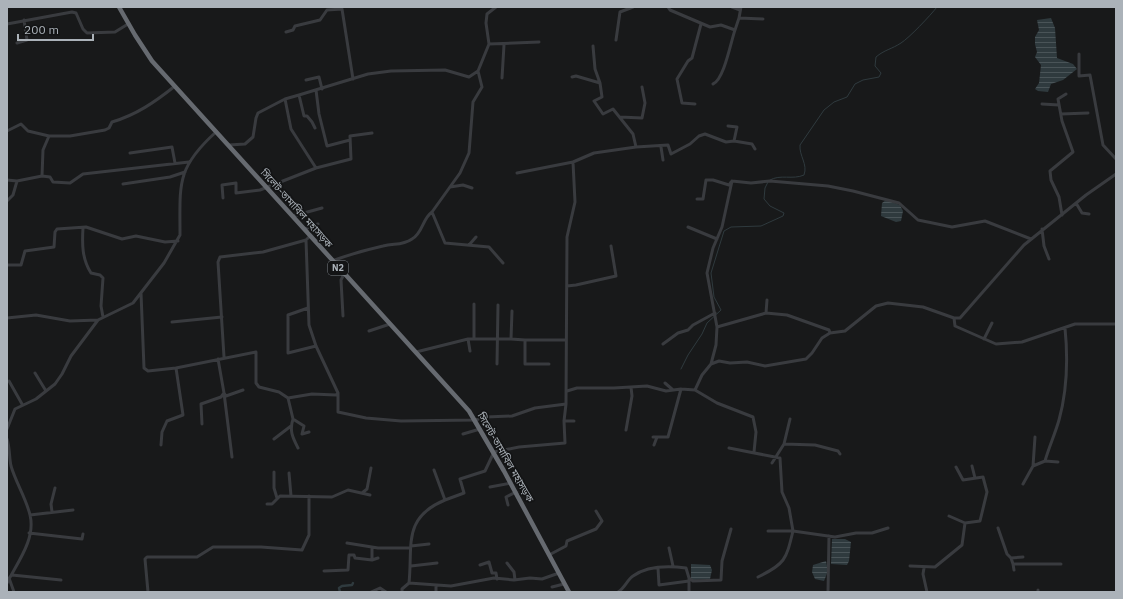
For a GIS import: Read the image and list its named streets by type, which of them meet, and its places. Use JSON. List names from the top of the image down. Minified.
{"streets":{"highway":["সিলেট-তামাবিল মহাসড়ক","N2"]},"crossings":[["সিলেট-তামাবিল মহাসড়ক","N2"]],"scale_bar":"200 m"}
